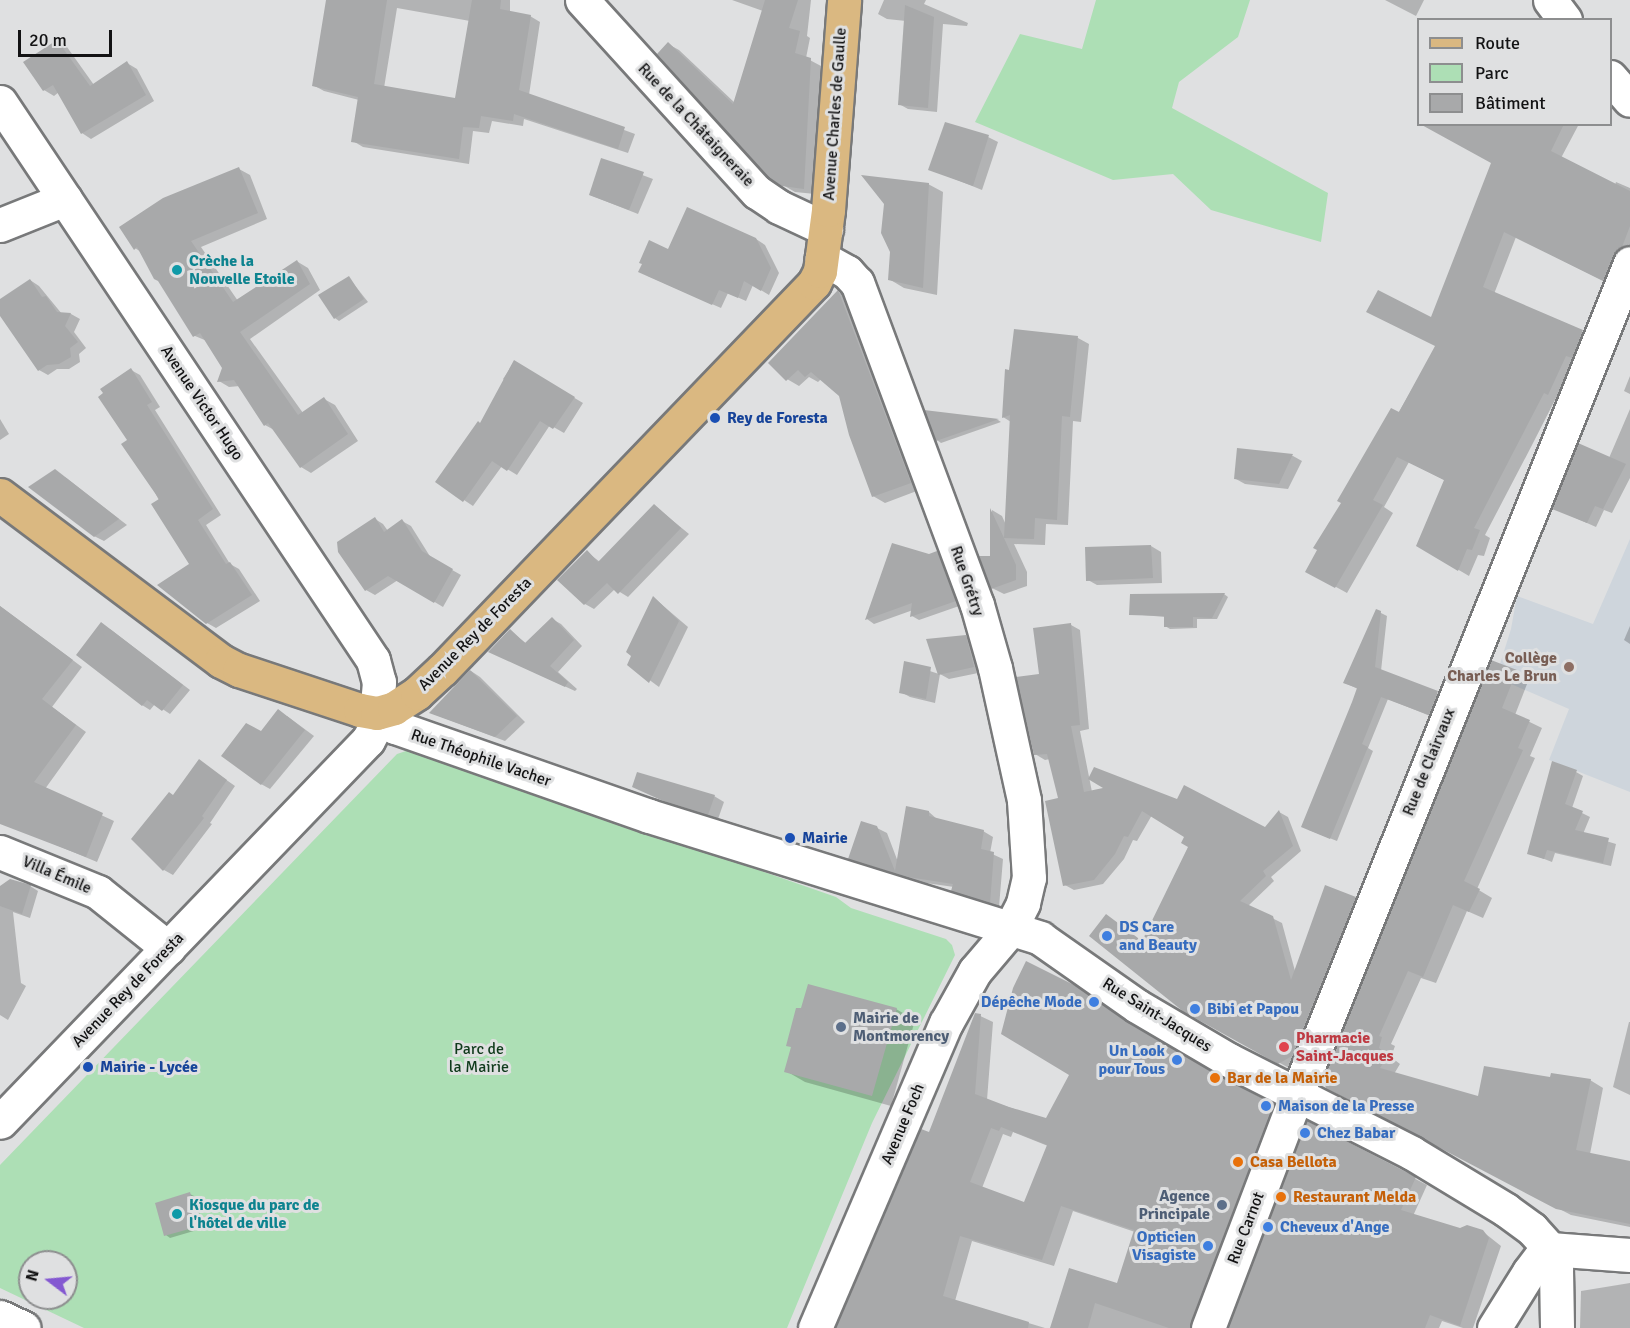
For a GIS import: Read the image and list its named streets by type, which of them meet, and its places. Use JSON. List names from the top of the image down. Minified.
{"streets":{"main road":["Avenue Charles de Gaulle","Avenue Rey de Foresta","Rue Théophile Vacher"],"street":["Rue de la Châtaigneraie","Avenue Victor Hugo","Rue Grétry","Rue de Clairvaux","Villa Émile","Rue Saint-Jacques","Avenue Foch","Rue Carnot"]},"crossings":[["Avenue Charles de Gaulle","Rue de la Châtaigneraie"],["Avenue Charles de Gaulle","Rue Grétry"],["Avenue Charles de Gaulle","Avenue Rey de Foresta"],["Rue de la Châtaigneraie","Rue Grétry"],["Rue de la Châtaigneraie","Avenue Rey de Foresta"],["Avenue Victor Hugo","Avenue Rey de Foresta"],["Avenue Victor Hugo","Rue Théophile Vacher"],["Rue Grétry","Avenue Rey de Foresta"],["Rue Grétry","Rue Théophile Vacher"],["Rue Grétry","Rue Saint-Jacques"],["Rue Grétry","Avenue Foch"],["Avenue Rey de Foresta","Rue Théophile Vacher"],["Avenue Rey de Foresta","Villa Émile"],["Rue Théophile Vacher","Rue Saint-Jacques"],["Rue Théophile Vacher","Avenue Foch"],["Rue de Clairvaux","Rue Saint-Jacques"],["Rue de Clairvaux","Rue Carnot"],["Rue Saint-Jacques","Avenue Foch"],["Rue Saint-Jacques","Rue Carnot"]],"parks":["Parc de la Mairie"],"places":["Crèche la Nouvelle Etoile","Rey de Foresta","Collège Charles Le Brun","Mairie","DS Care and Beauty","Dépêche Mode","Bibi et Papou","Mairie de Montmorency","Pharmacie Saint-Jacques","Un Look pour Tous","Mairie - Lycée","Bar de la Mairie","Maison de la Presse","Chez Babar","Casa Bellota","Restaurant Melda","Agence Principale","Kiosque du parc de l'hôtel de ville","Cheveux d'Ange","Opticien Visagiste"],"legend":["Route","Parc","Bâtiment"],"scale_bar":"20 m","north":"left"}
